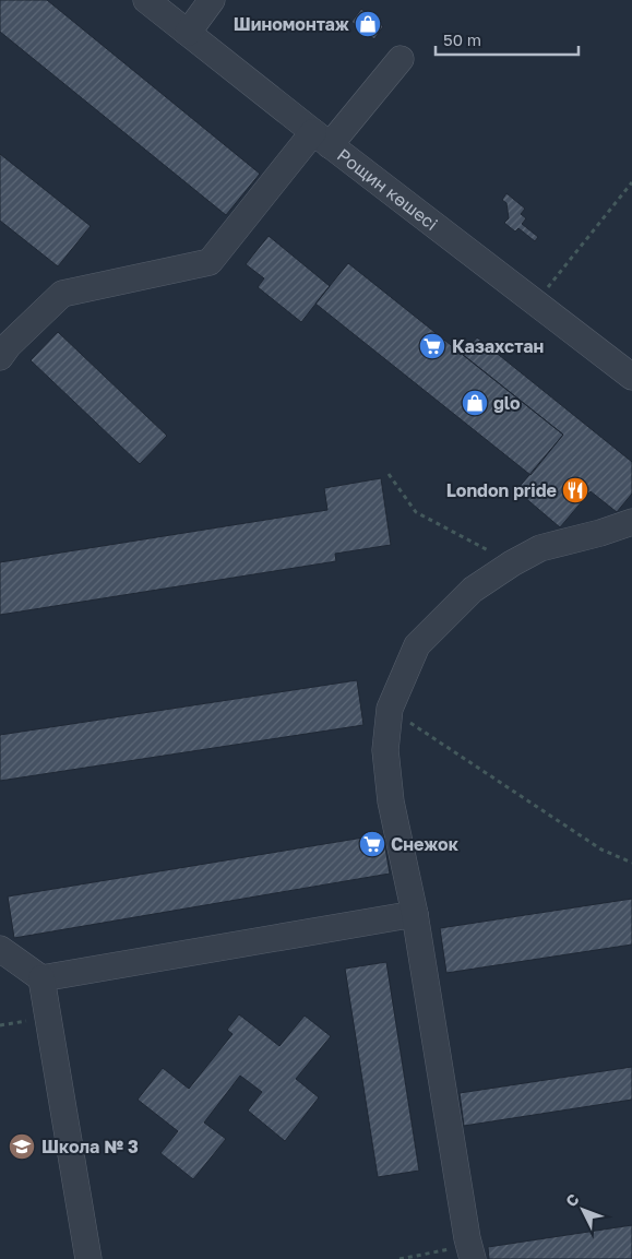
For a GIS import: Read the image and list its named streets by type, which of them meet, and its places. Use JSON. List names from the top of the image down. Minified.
{"streets":{"street":["Рощин көшесі"]},"places":{"shop":["Шиномонтаж","glo"],"supermarket":["Казахстан","Снежок"],"restaurant":["London pride"],"school or university":["Школа № 3"]},"scale_bar":"50 m","north":"top left"}
